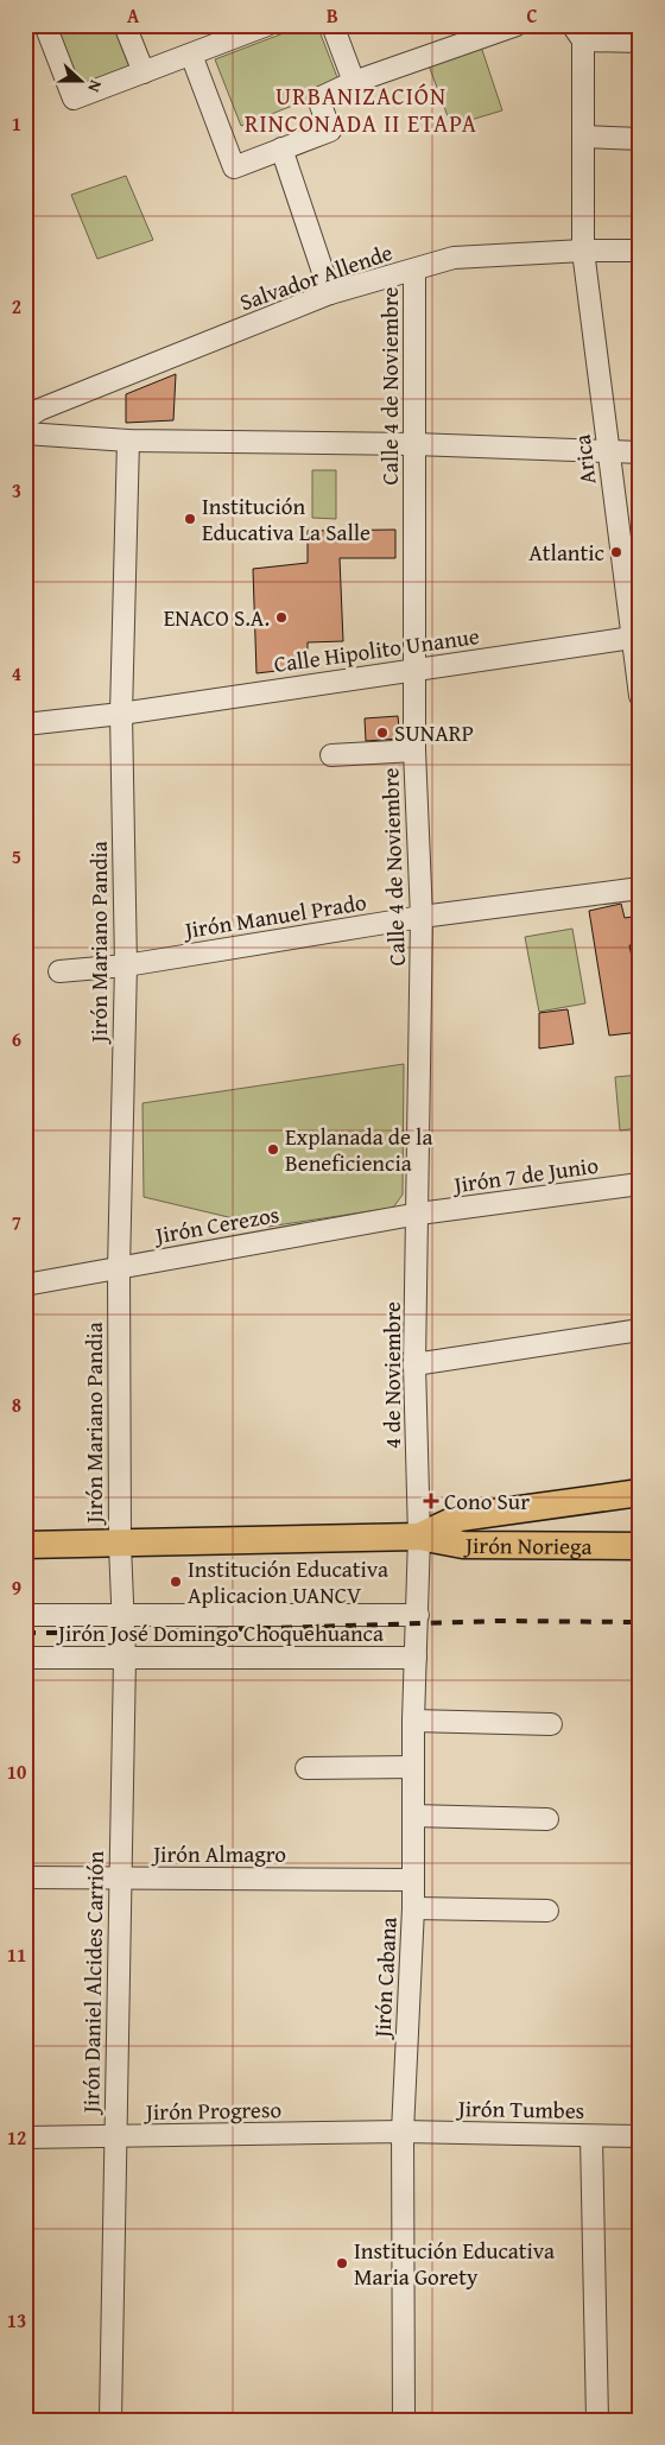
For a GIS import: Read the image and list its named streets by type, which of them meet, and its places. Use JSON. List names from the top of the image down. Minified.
{"streets":{"main road":["Jirón Noriega"],"street":["Salvador Allende","Calle 4 de Noviembre","Arica","Calle Hipolito Unanue","Jirón Manuel Prado","Jirón Mariano Pandia","Jirón 7 de Junio","Jirón Cerezos","4 de Noviembre","Jirón José Domingo Choquehuanca","Jirón Almagro","Jirón Cabana","Jirón Daniel Alcides Carrión","Jirón Tumbes","Jirón Progreso"]},"crossings":[["Salvador Allende","Calle 4 de Noviembre"],["Salvador Allende","Arica"],["Calle 4 de Noviembre","Calle Hipolito Unanue"],["Calle 4 de Noviembre","Jirón Manuel Prado"],["Calle 4 de Noviembre","Jirón 7 de Junio"],["Calle 4 de Noviembre","Jirón Cerezos"],["Calle 4 de Noviembre","4 de Noviembre"],["Arica","Calle Hipolito Unanue"],["Calle Hipolito Unanue","Jirón Mariano Pandia"],["Jirón Manuel Prado","Jirón Mariano Pandia"],["Jirón Mariano Pandia","Jirón Cerezos"],["Jirón Mariano Pandia","Jirón Daniel Alcides Carrión"],["Jirón 7 de Junio","Jirón Cerezos"],["Jirón 7 de Junio","4 de Noviembre"],["Jirón Cerezos","4 de Noviembre"],["4 de Noviembre","Jirón Noriega"],["4 de Noviembre","Jirón Cabana"],["Jirón Noriega","Jirón Cabana"],["Jirón José Domingo Choquehuanca","Jirón Cabana"],["Jirón José Domingo Choquehuanca","Jirón Daniel Alcides Carrión"],["Jirón Almagro","Jirón Cabana"],["Jirón Almagro","Jirón Daniel Alcides Carrión"],["Jirón Cabana","Jirón Tumbes"],["Jirón Cabana","Jirón Progreso"],["Jirón Daniel Alcides Carrión","Jirón Progreso"],["Jirón Tumbes","Jirón Progreso"]],"districts":["URBANIZACIÓN RINCONADA II ETAPA"],"places":{"other":["Institución Educativa La Salle","Atlantic","ENACO S.A.","SUNARP","Explanada de la Beneficiencia","Institución Educativa Aplicacion UANCV","Institución Educativa Maria Gorety"],"health":["Cono Sur"]},"north":"right","grid":{"columns":["A","B","C"],"rows":["1","2","3","4","5","6","7","8","9","10","11","12","13"]}}
